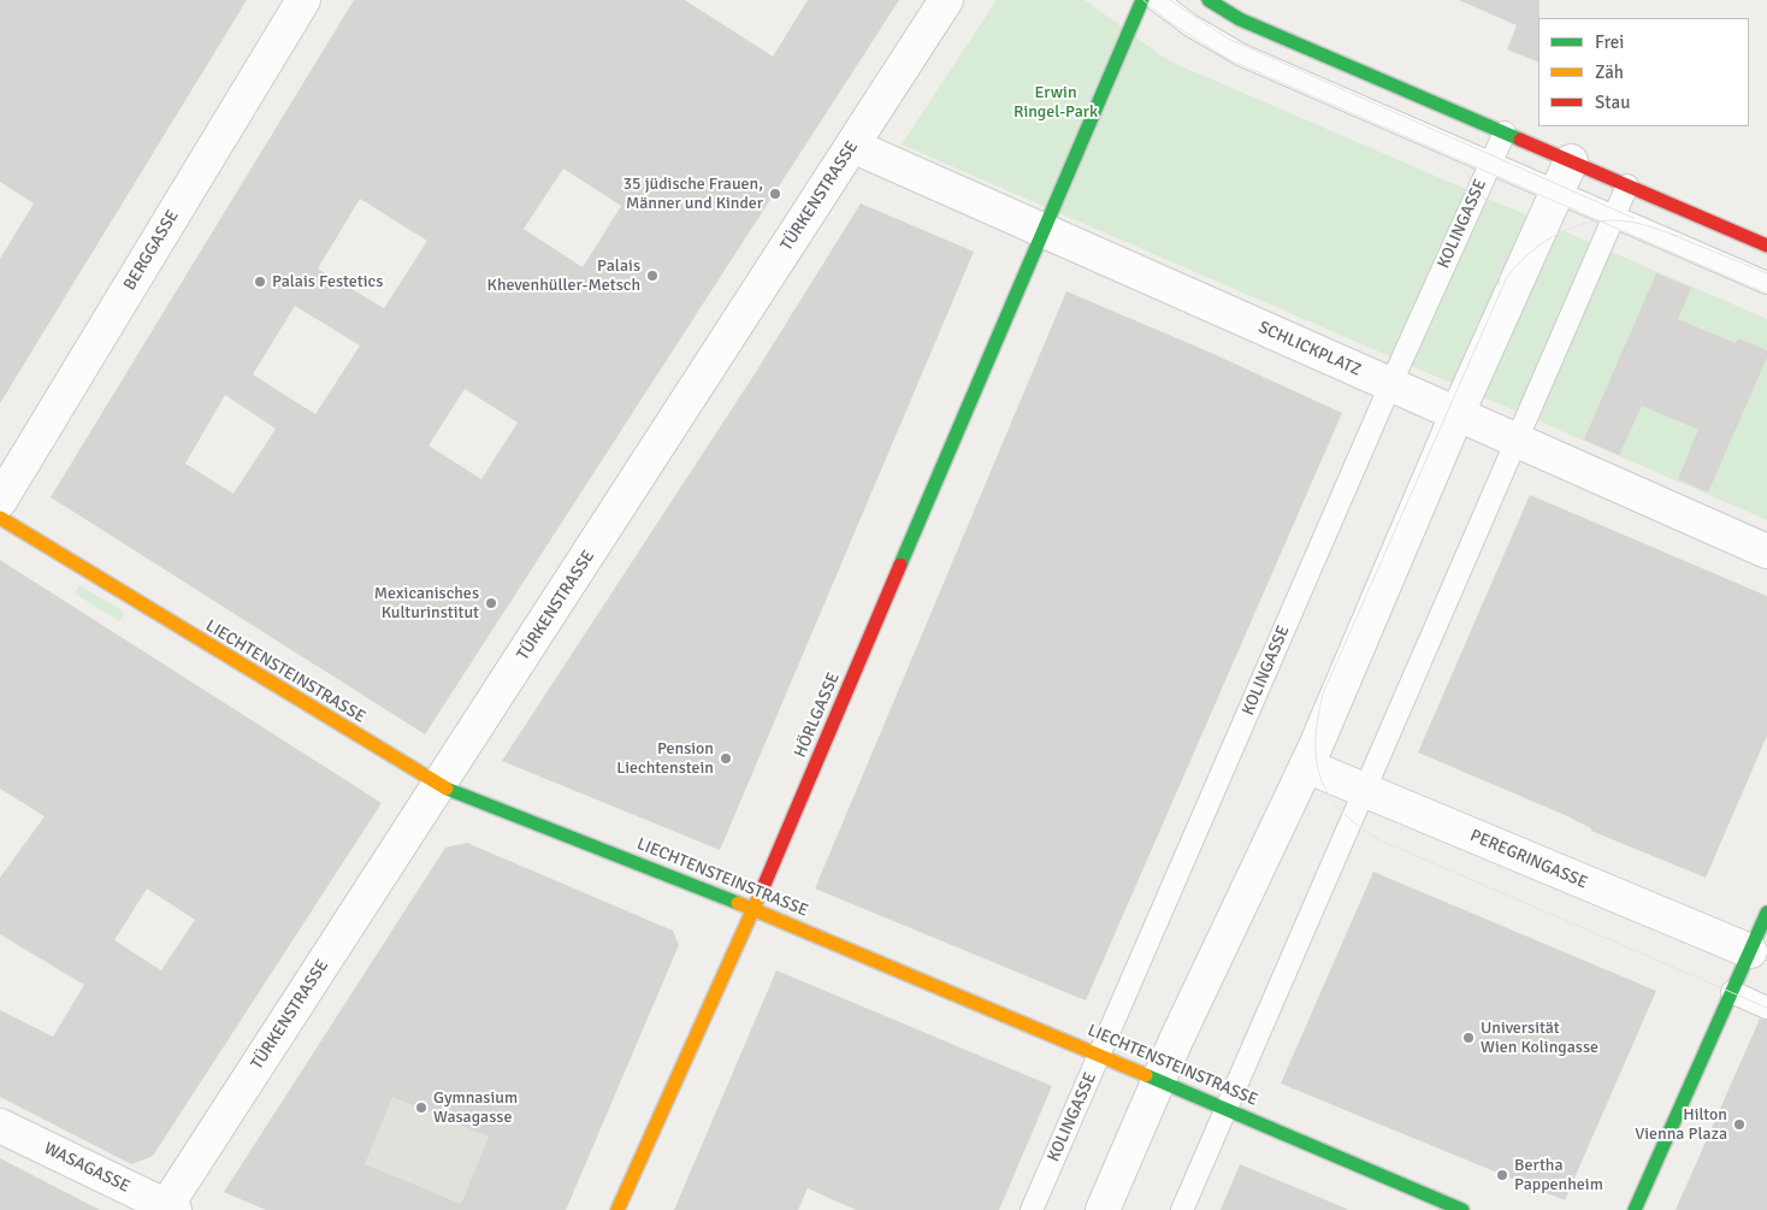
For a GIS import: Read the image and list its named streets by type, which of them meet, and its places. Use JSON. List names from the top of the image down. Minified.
{"streets":{"street":["TÜRKENSTRASSE","BERGGASSE","SCHLICKPLATZ","LIECHTENSTEINSTRASSE","HÖRLGASSE","PEREGRINGASSE","WASAGASSE"],"lane":["KOLINGASSE"]},"crossings":[["TÜRKENSTRASSE","SCHLICKPLATZ"],["TÜRKENSTRASSE","LIECHTENSTEINSTRASSE"],["TÜRKENSTRASSE","WASAGASSE"],["KOLINGASSE","SCHLICKPLATZ"],["KOLINGASSE","LIECHTENSTEINSTRASSE"],["SCHLICKPLATZ","HÖRLGASSE"],["LIECHTENSTEINSTRASSE","HÖRLGASSE"]],"parks":["Erwin Ringel-Park"],"places":["35 jüdische Frauen, Männer und Kinder","Palais Khevenhüller-Metsch","Palais Festetics","Mexicanisches Kulturinstitut","Pension Liechtenstein","Universität Wien Kolingasse","Gymnasium Wasagasse","Hilton Vienna Plaza","Bertha Pappenheim"],"legend":["Frei","Zäh","Stau"]}
